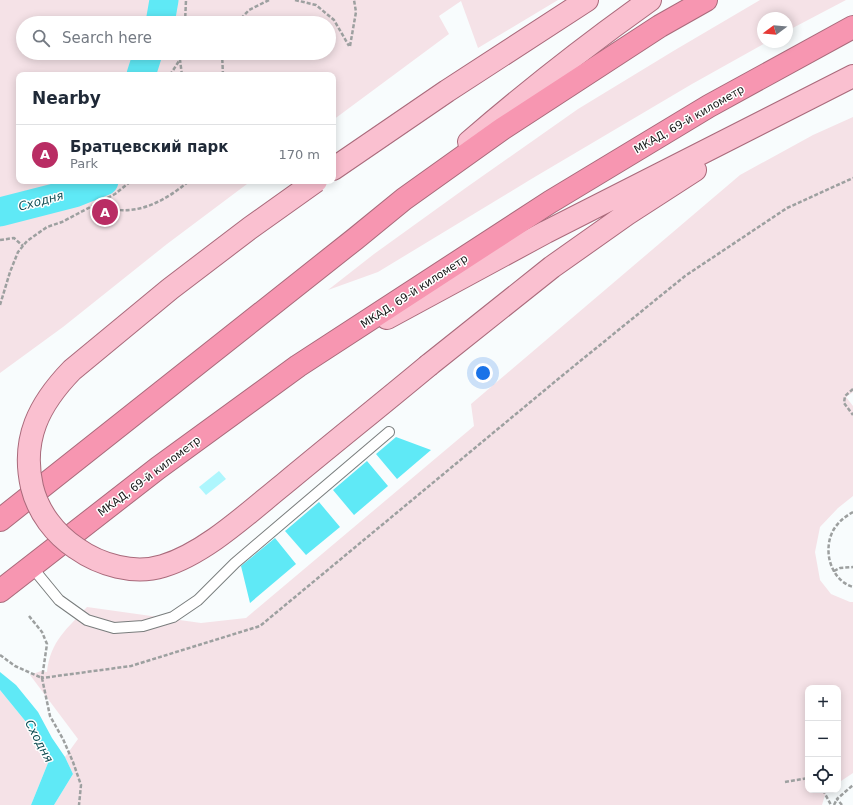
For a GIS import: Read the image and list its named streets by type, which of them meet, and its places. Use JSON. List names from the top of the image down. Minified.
{"streets":{"highway":["МКАД, 69-й километр"]},"water":["Сходня"],"north":"left","page":{"search":"Search here","heading":"Nearby","list":[{"mark":"A","name":"Братцевский парк","note":"Park","value":"170 m"}],"pins":"A","map_buttons":["+","−"]}}
